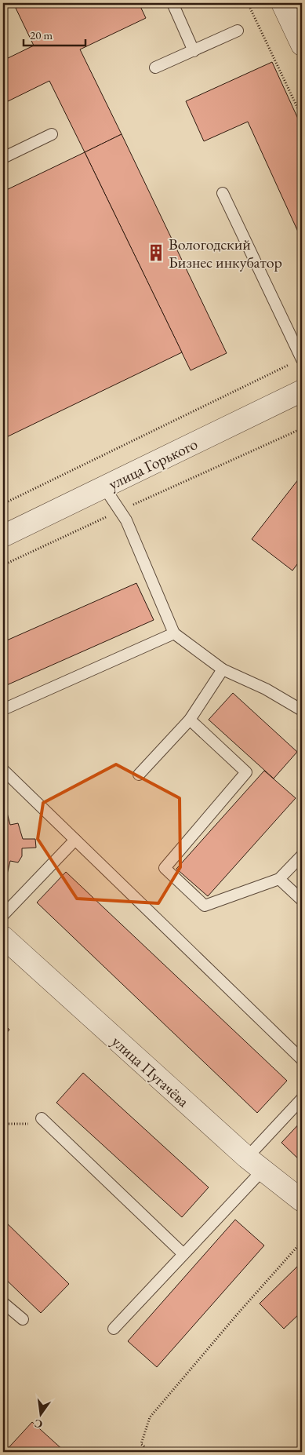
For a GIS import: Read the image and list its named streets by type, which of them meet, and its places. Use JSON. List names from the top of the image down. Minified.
{"streets":{"street":["улица Горького","улица Пугачёва"]},"places":{"building":["Вологодский Бизнес инкубатор"]},"scale_bar":"20 m","north":"bottom"}
